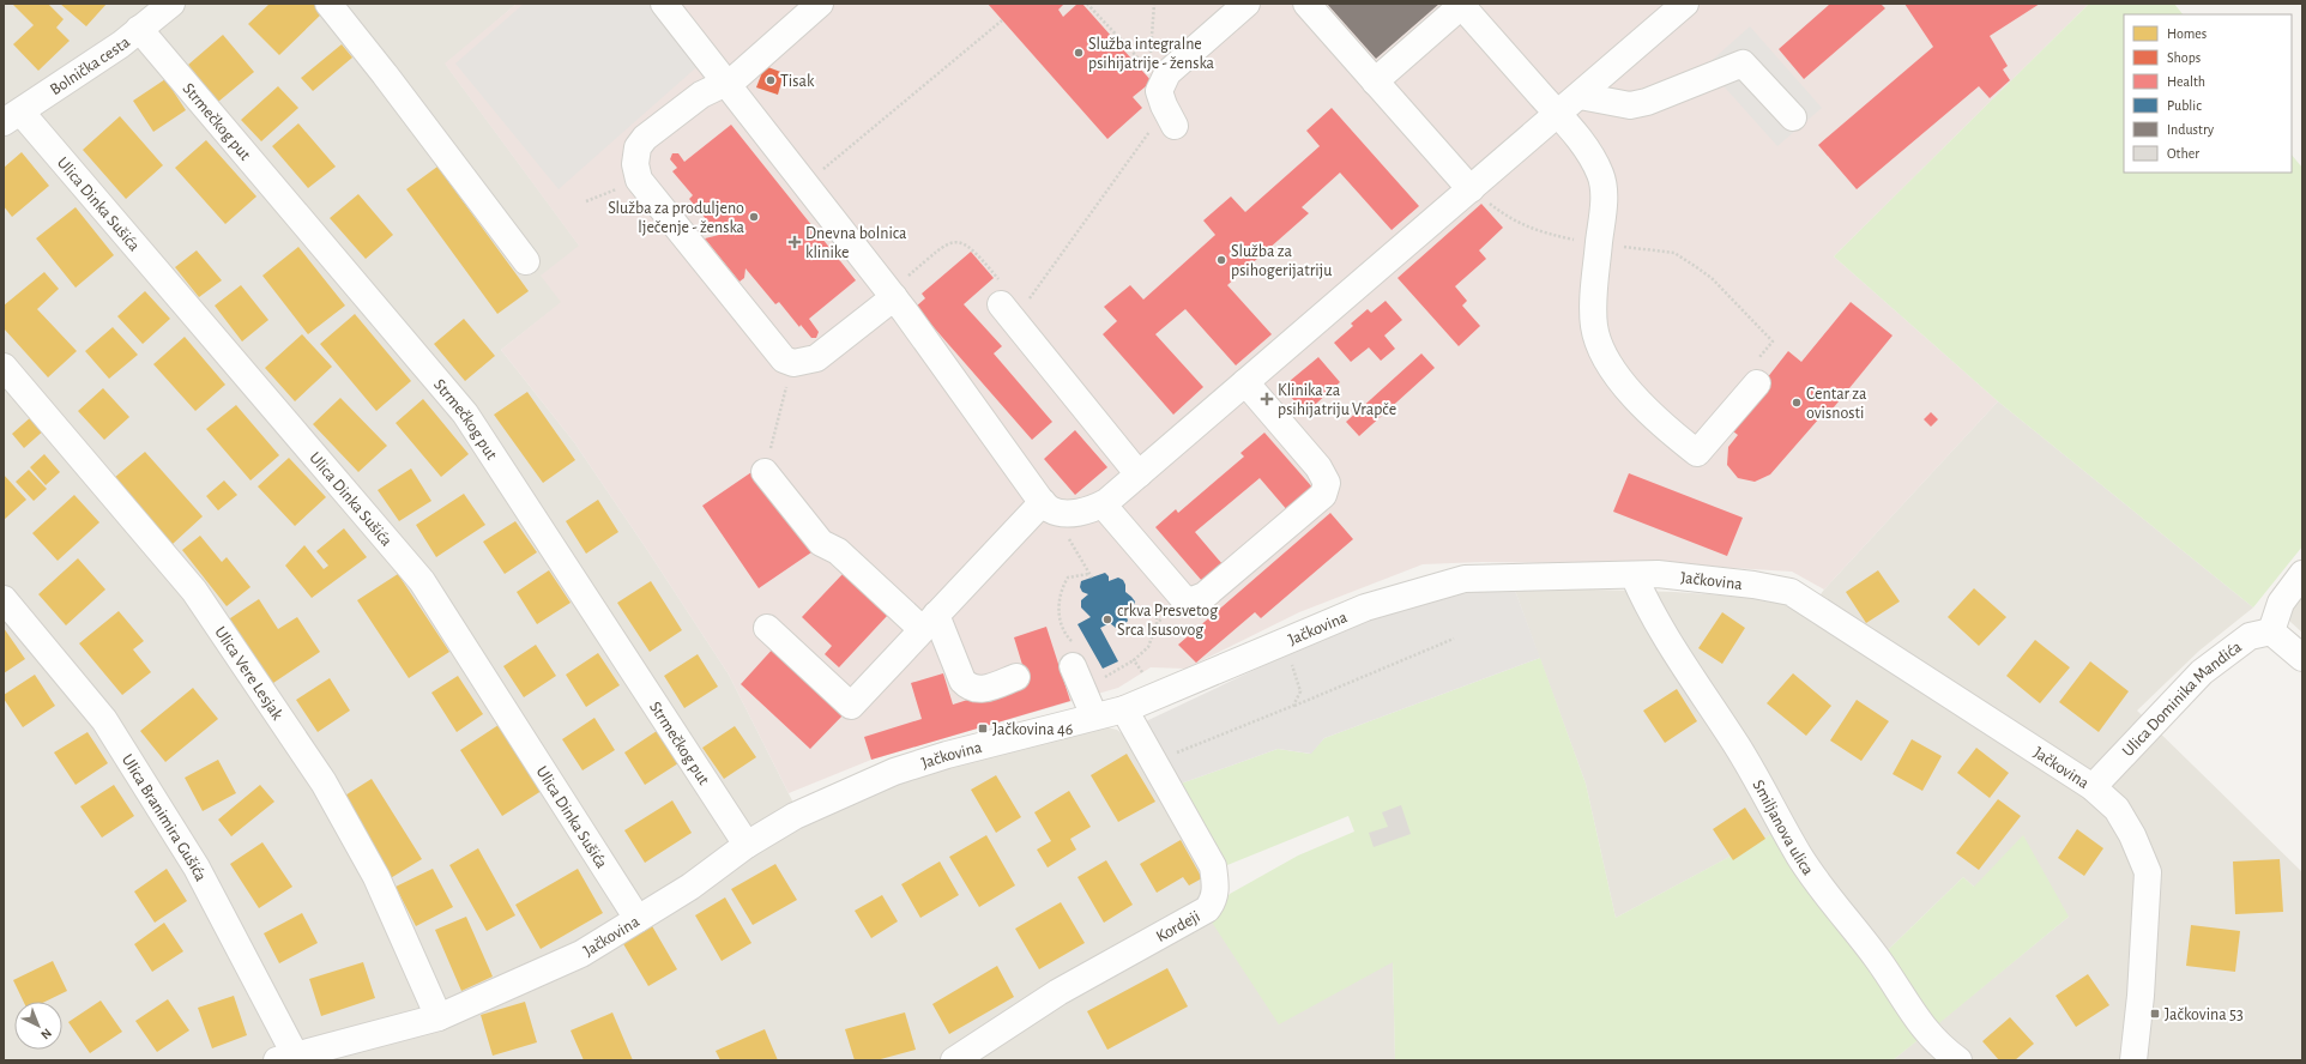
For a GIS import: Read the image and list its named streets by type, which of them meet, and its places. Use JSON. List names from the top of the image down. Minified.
{"streets":{"street":["Bolnička cesta","Strmečkog put","Ulica Dinka Sušića","Jačkovina","Ulica Vere Lesjak","Ulica Dominika Mandića","Ulica Branimira Gušića","Smiljanova ulica","Kordeji"]},"crossings":[["Bolnička cesta","Strmečkog put"],["Bolnička cesta","Ulica Dinka Sušića"],["Strmečkog put","Jačkovina"],["Ulica Dinka Sušića","Jačkovina"],["Jačkovina","Ulica Vere Lesjak"],["Jačkovina","Ulica Dominika Mandića"],["Jačkovina","Ulica Branimira Gušića"],["Jačkovina","Smiljanova ulica"],["Jačkovina","Kordeji"]],"places":{"other":["Služba integralne psihijatrije - ženska","Tisak","Služba za produljeno lječenje - ženska","Služba za psihogerijatriju","Centar za ovisnosti","crkva Presvetog Srca Isusovog"],"health":["Dnevna bolnica klinike","Klinika za psihijatriju Vrapče"],"transit":["Jačkovina 46","Jačkovina 53"]},"legend":["Homes","Shops","Health","Public","Industry","Other"],"north":"bottom right"}
